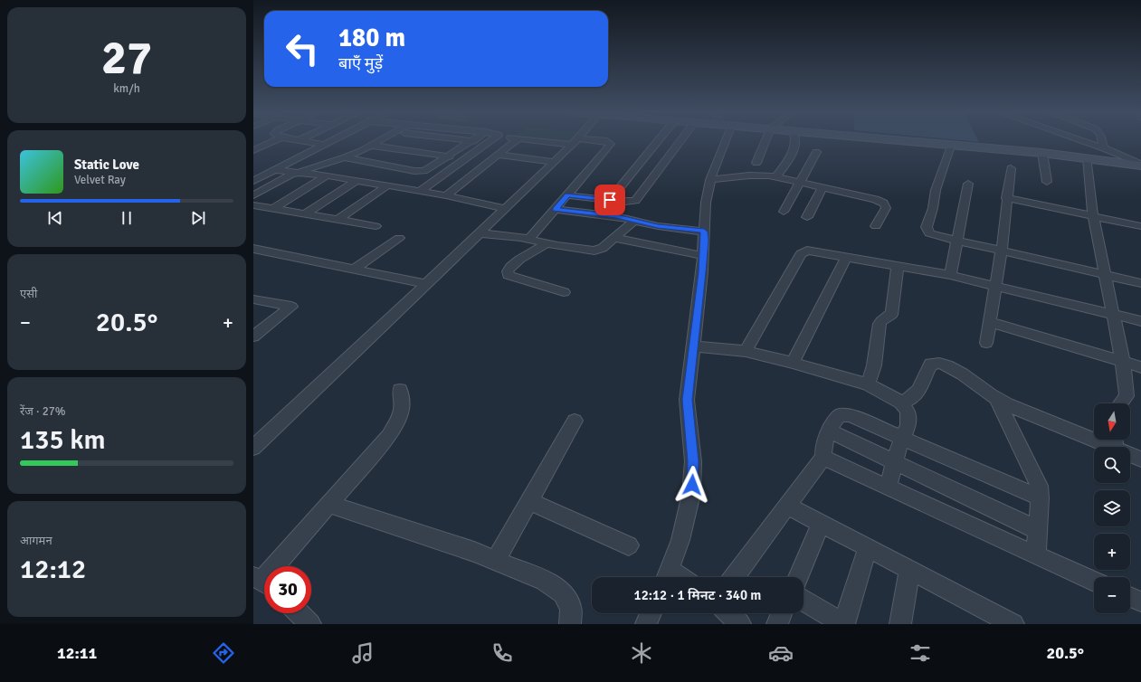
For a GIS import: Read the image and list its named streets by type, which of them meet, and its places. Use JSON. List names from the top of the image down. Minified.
{"north":"bottom","page":{"tile":[["27","km/h"],"एसी",["रेंज · 27%","135 km"],["आगमन","12:12"]],"turn":["180 m","बाएँ मुड़ें"],"song":["Static Love","Velvet Ray"],"heat":["−","20.5°","+"],"map_buttons":["+","−"],"limit":"30","trip":"12:12 · 1 मिनट · 340 m","tabs":["12:11","20.5°"]}}
